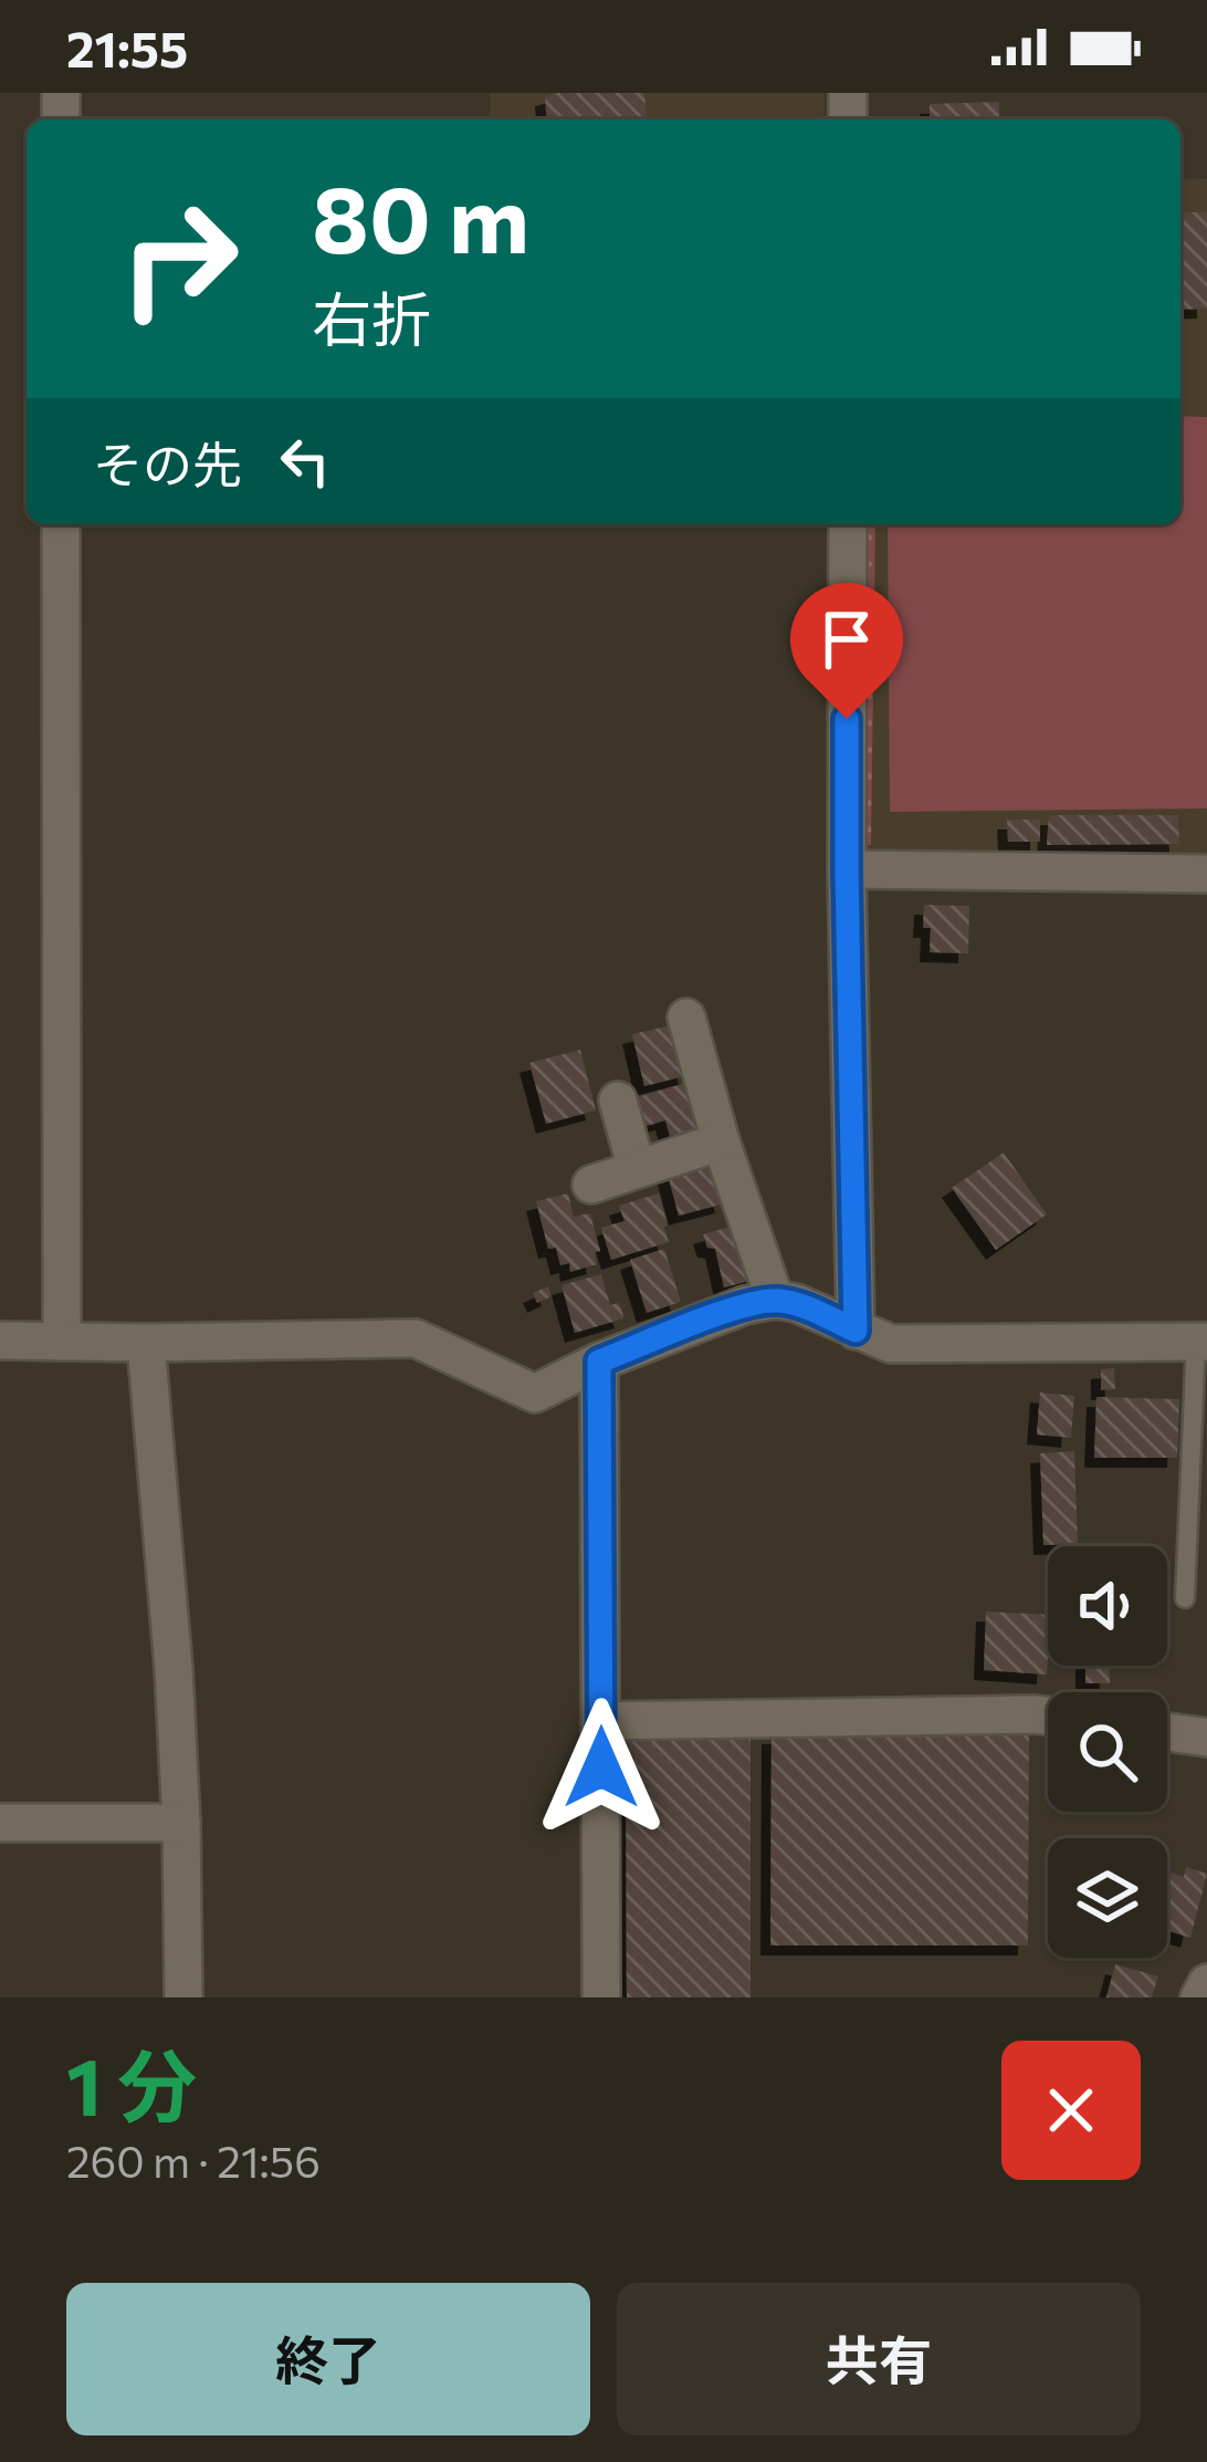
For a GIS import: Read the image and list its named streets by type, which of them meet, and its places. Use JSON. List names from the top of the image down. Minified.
{"page":{"status":"21:55","turn":["80 m","右折"],"then":"その先","heading":["1 分","260 m · 21:56"],"buttons":["終了","共有"]}}
